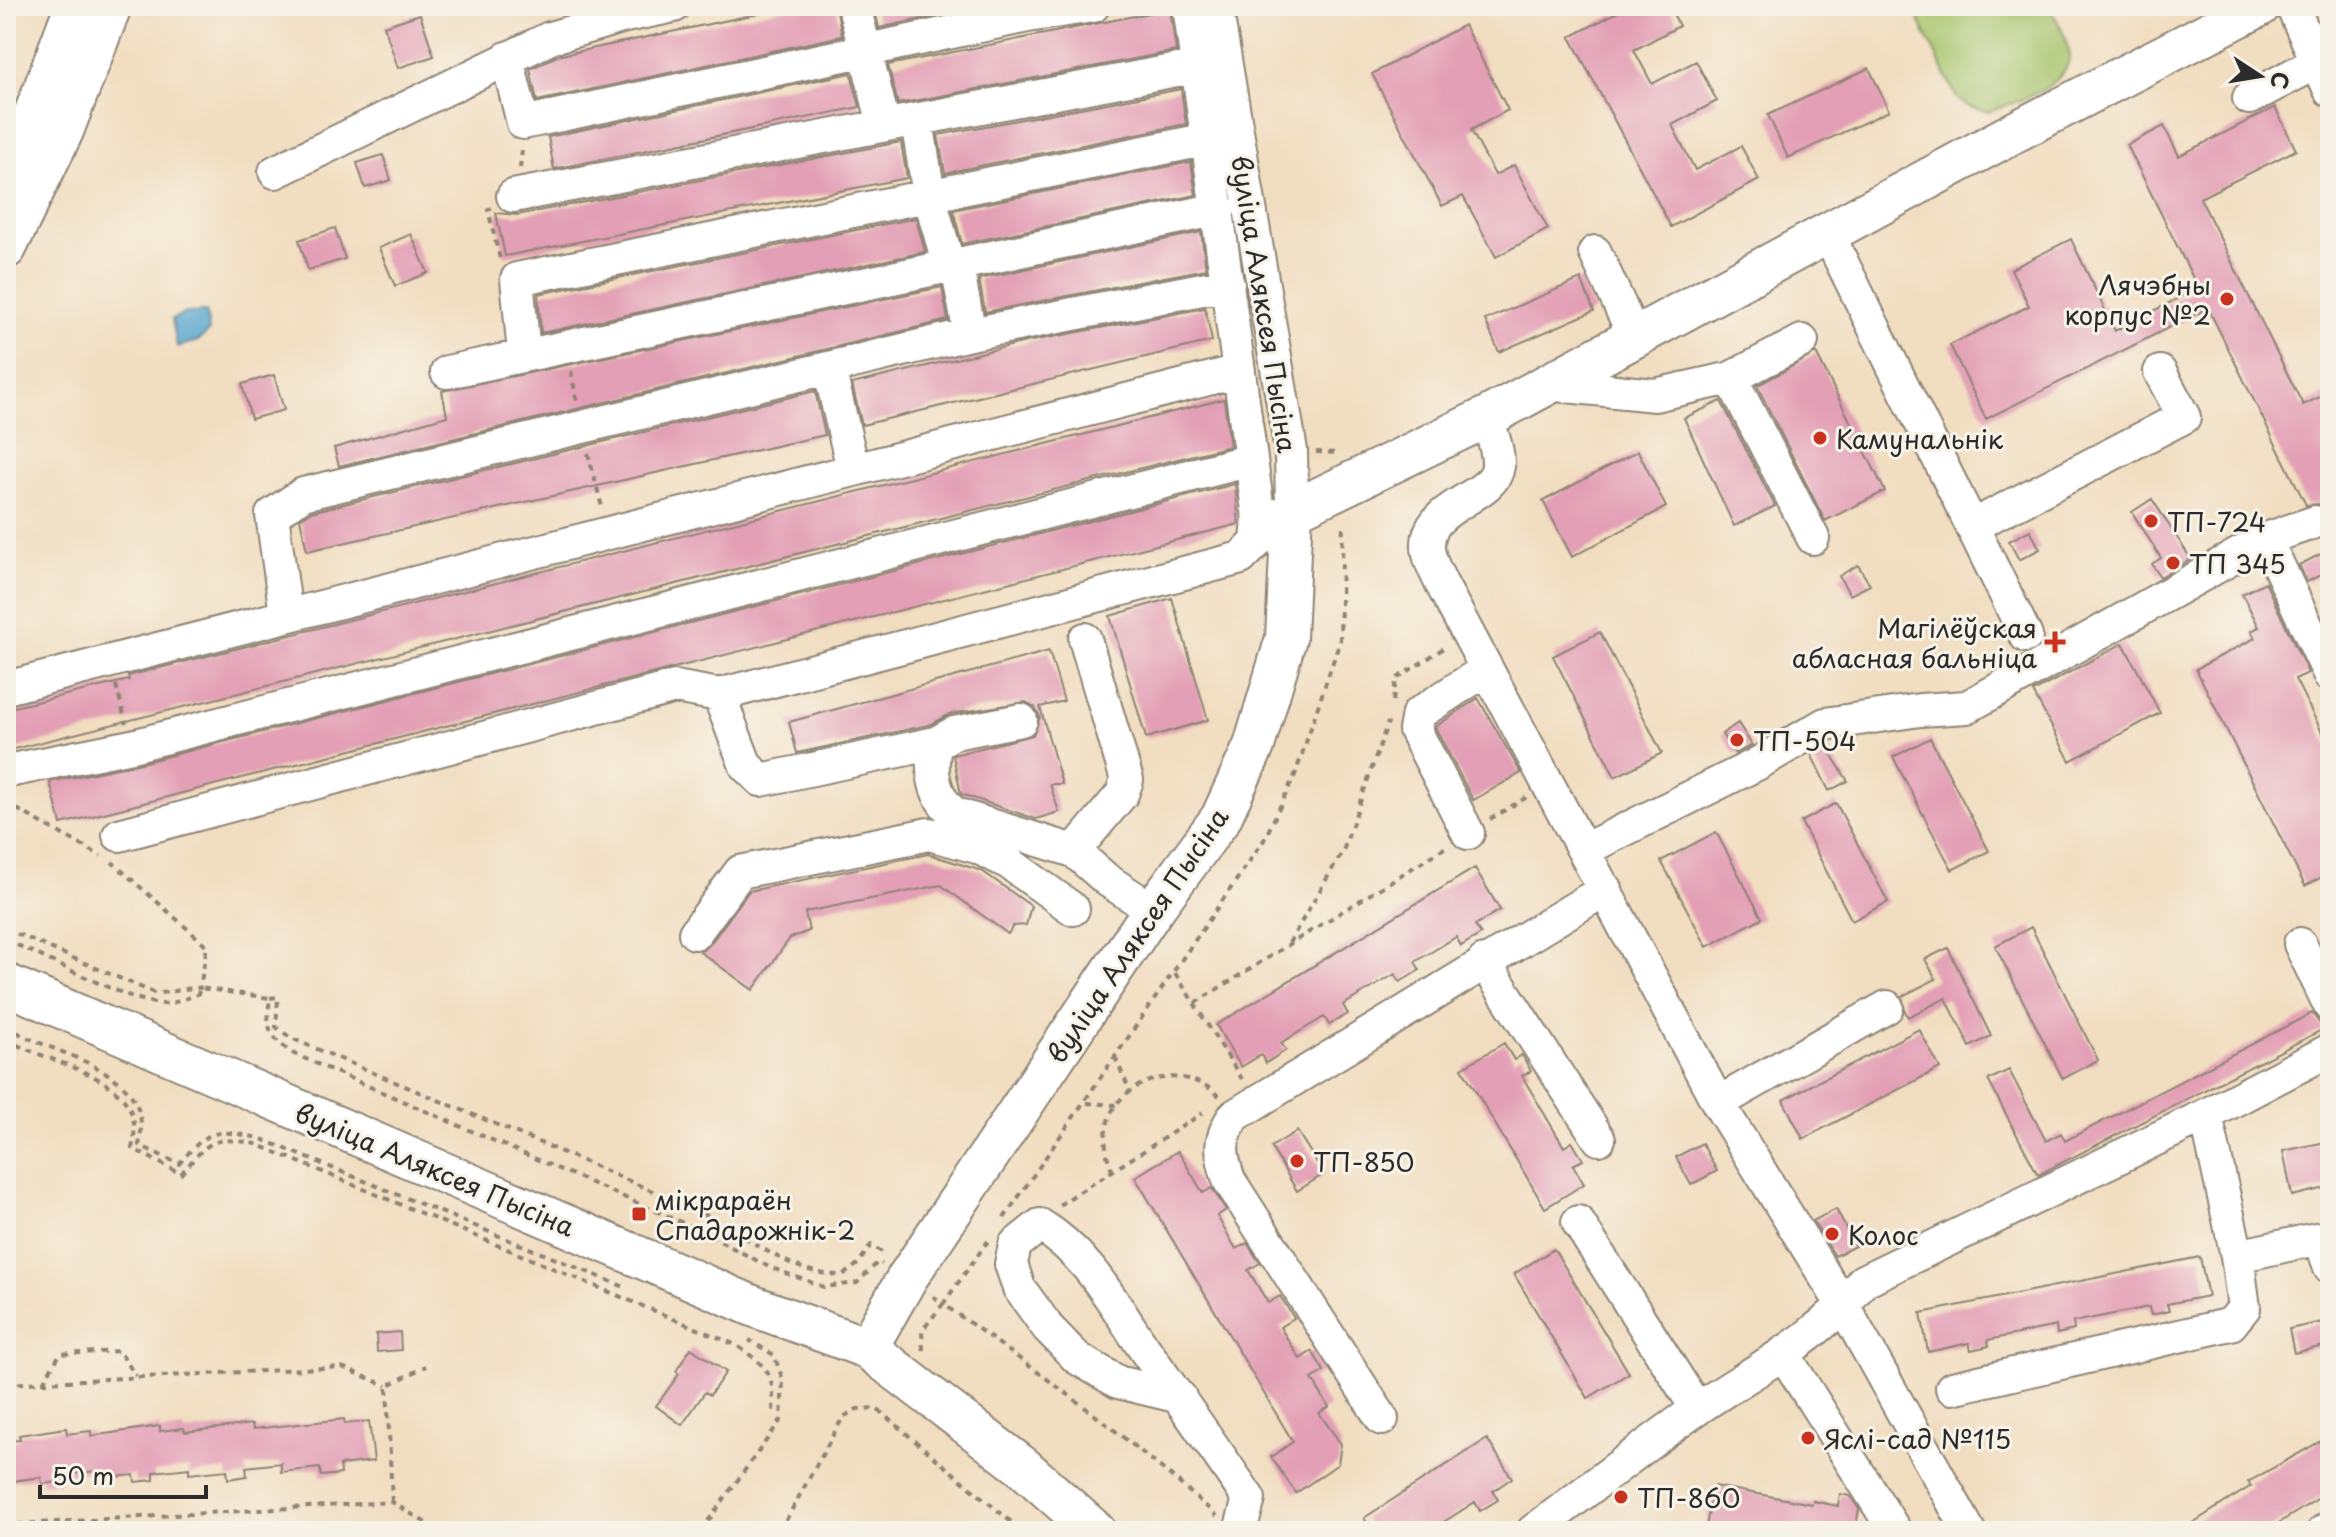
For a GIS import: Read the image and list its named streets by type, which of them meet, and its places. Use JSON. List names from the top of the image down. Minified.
{"streets":{"main road":["вуліца Аляксея Пысіна"]},"places":{"other":["Лячэбны корпус №2","Камунальнік","ТП-724","ТП 345","ТП-504","ТП-850","Колос","Яслі-сад №115","ТП-860"],"health":["Магілёўская абласная бальніца"],"transit":["мікрараён Спадарожнік-2"]},"scale_bar":"50 m","north":"right"}
